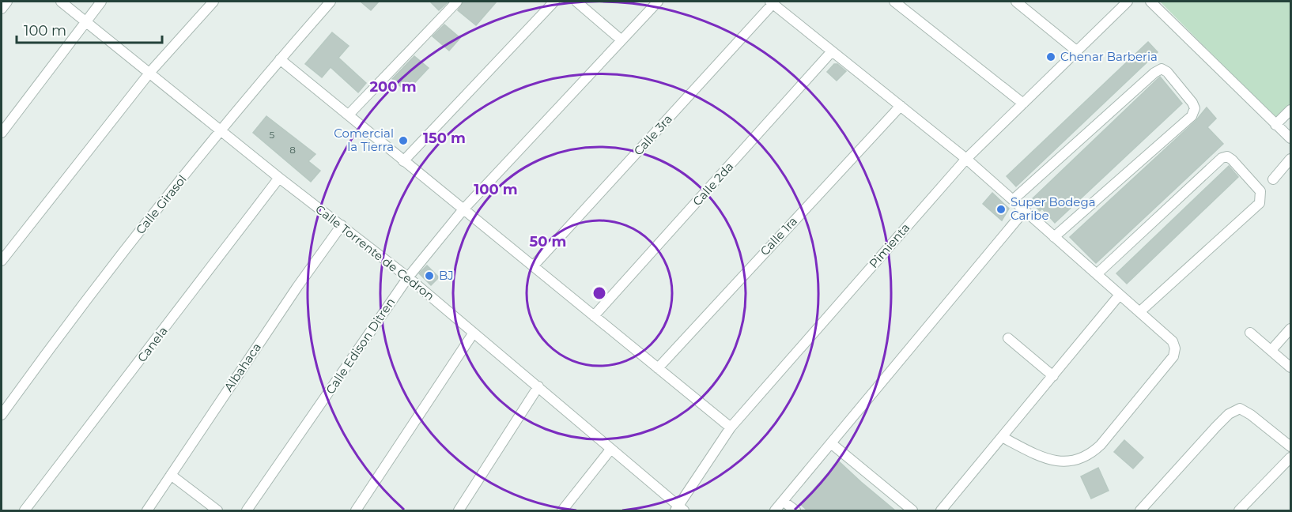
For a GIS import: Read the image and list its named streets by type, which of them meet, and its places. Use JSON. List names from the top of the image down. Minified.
{"streets":{"street":["Calle 3ra","Calle 2da","Calle Girasol","Calle 1ra","Pimienta","Calle Torrente de Cedron","Canela","Calle Edison Ditren","Albahaca"]},"crossings":[["Calle Girasol","Calle Torrente de Cedron"],["Pimienta","Calle Torrente de Cedron"],["Calle Torrente de Cedron","Canela"],["Calle Torrente de Cedron","Calle Edison Ditren"],["Calle Torrente de Cedron","Albahaca"]],"places":["Chenar Barberia","Comercial la Tierra","Super Bodega Caribe","BJ"],"house_numbers":["5","8"],"scale_bar":"100 m","rings":["200 m","150 m","100 m","50 m"]}
